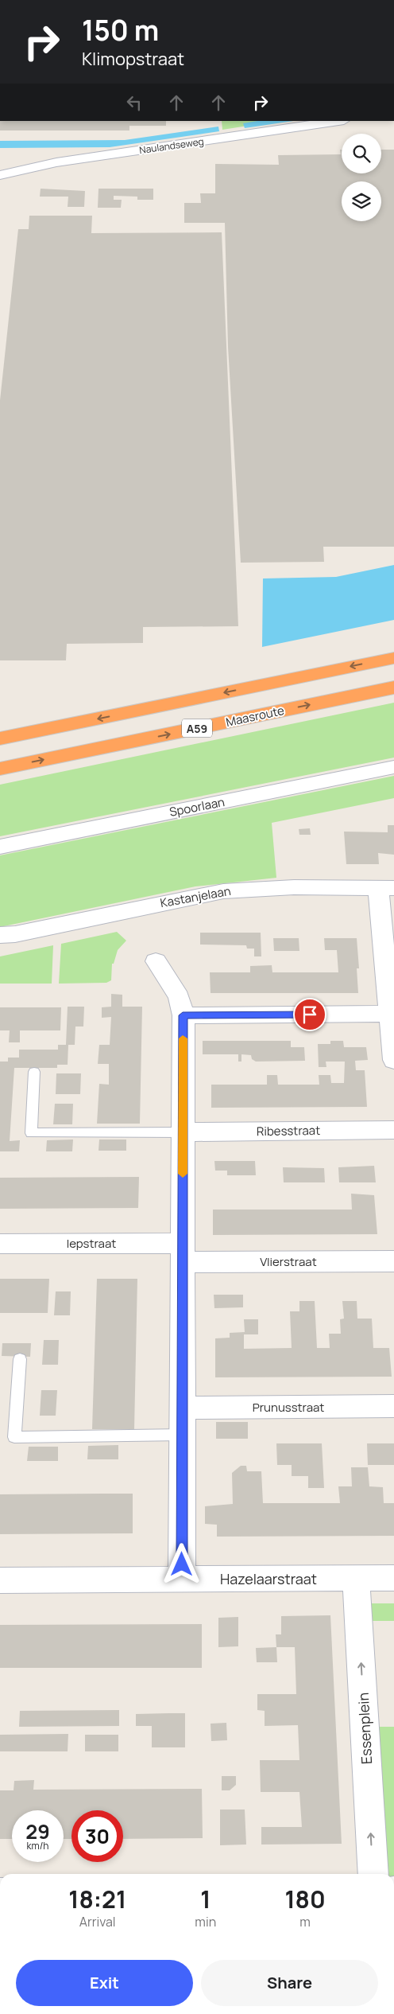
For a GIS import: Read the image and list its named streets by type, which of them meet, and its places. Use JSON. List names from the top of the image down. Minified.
{"streets":{"highway":["Maasroute","A59"],"street":["Naulandseweg","Spoorlaan","Kastanjelaan","Ribesstraat","Iepstraat","Vlierstraat","Prunusstraat","Hazelaarstraat","Essenplein"]},"crossings":[["Iepstraat","Vlierstraat"],["Hazelaarstraat","Essenplein"]],"one_way":["Essenplein"],"page":{"turn":["150 m","Klimopstraat"],"speed":"29 km/h","limit":"30","eta":["18:21","Arrival","1","min","180","m"],"buttons":["Exit","Share"]}}
